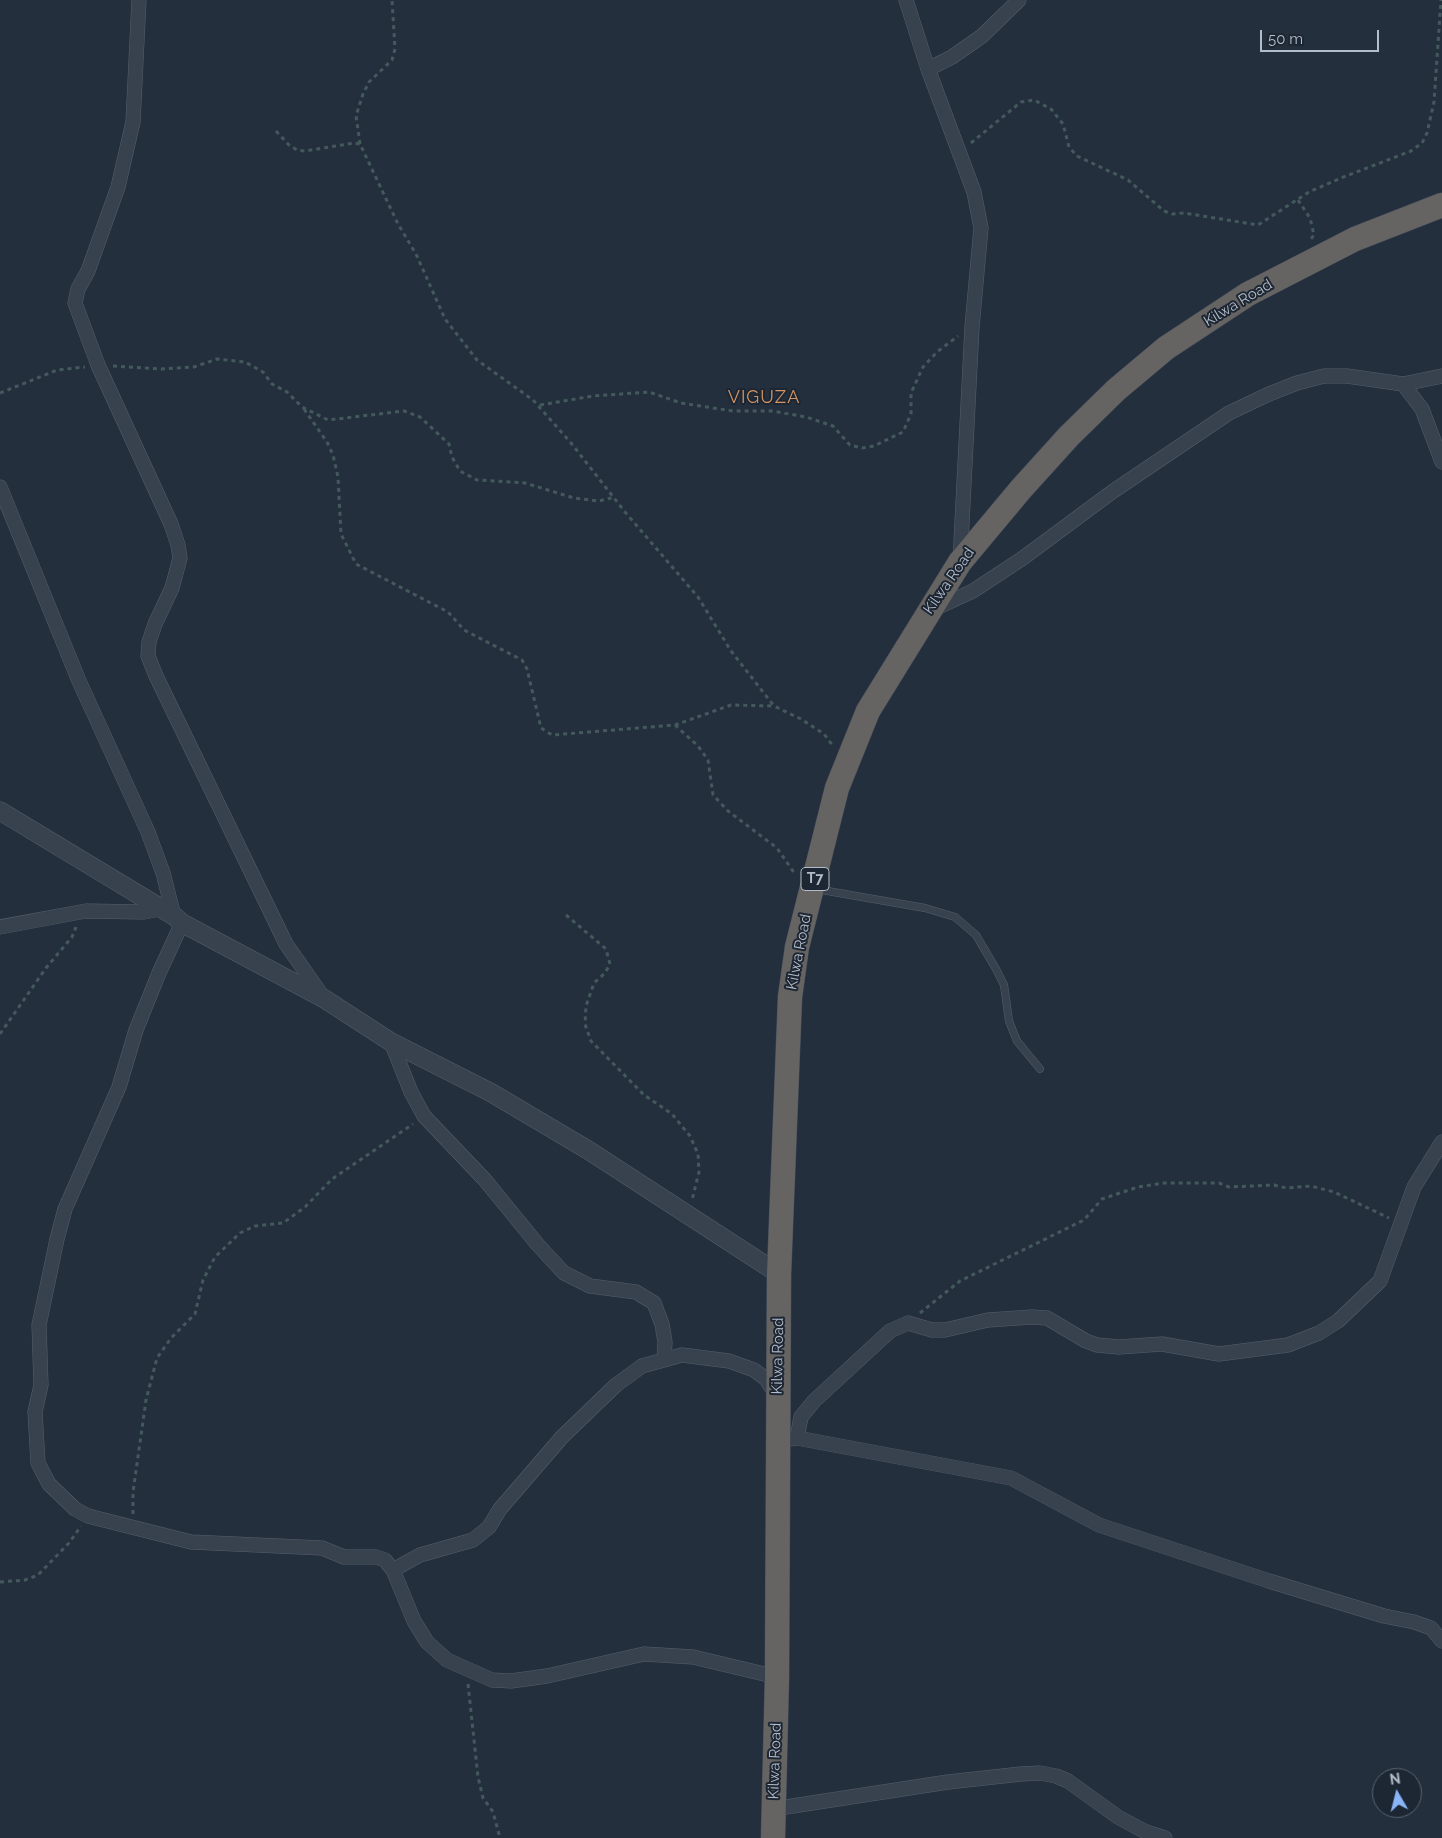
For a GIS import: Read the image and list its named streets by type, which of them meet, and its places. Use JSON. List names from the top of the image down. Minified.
{"streets":{"highway":["Kilwa Road","T7"]},"districts":["VIGUZA"],"scale_bar":"50 m","north":"top"}
